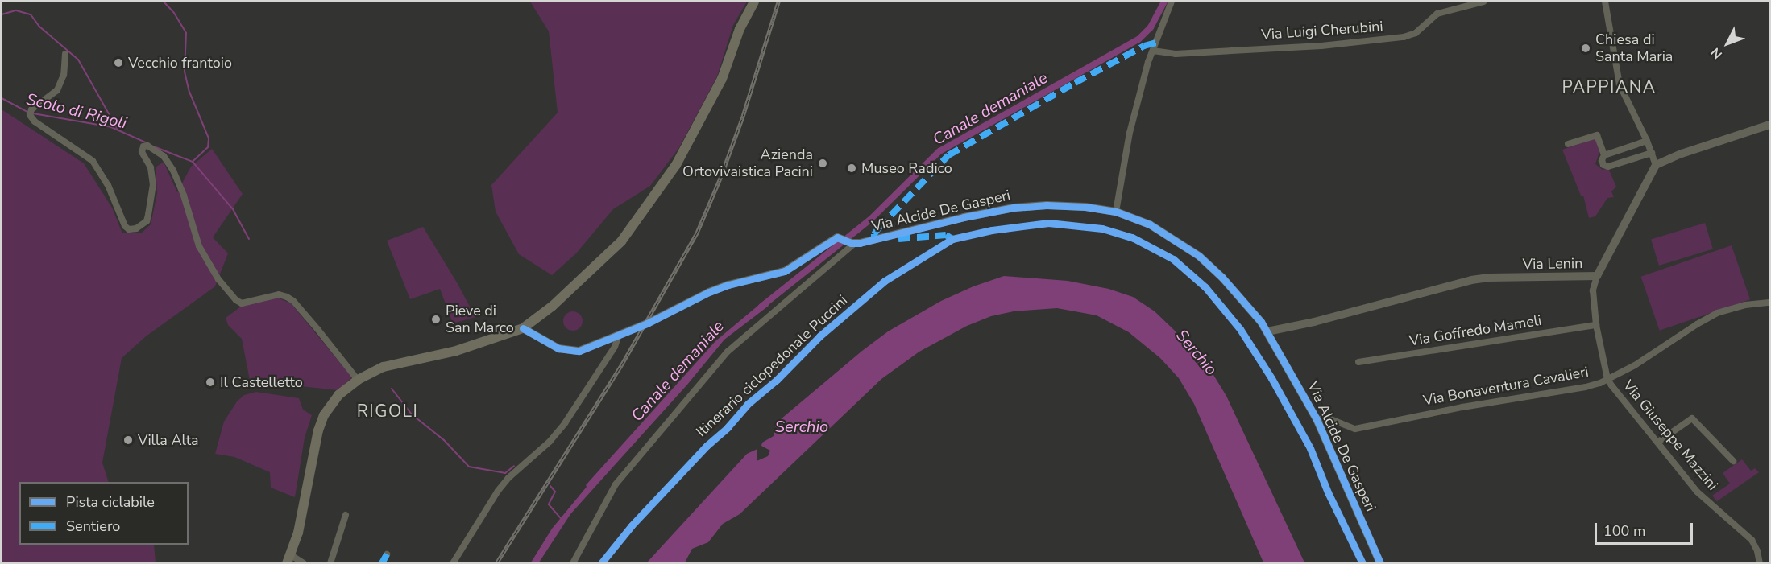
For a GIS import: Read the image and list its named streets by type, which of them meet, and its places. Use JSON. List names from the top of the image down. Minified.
{"streets":{"street":["Via Luigi Cherubini","Via Alcide De Gasperi","Via Lenin","Via Goffredo Mameli","Via Bonaventura Cavalieri","Via Giuseppe Mazzini"],"cycle path":["Itinerario ciclopedonale Puccini"]},"crossings":[["Via Alcide De Gasperi","Via Lenin"],["Via Alcide De Gasperi","Via Bonaventura Cavalieri"],["Via Lenin","Via Giuseppe Mazzini"],["Via Goffredo Mameli","Via Giuseppe Mazzini"],["Via Bonaventura Cavalieri","Via Giuseppe Mazzini"]],"districts":["PAPPIANA","RIGOLI"],"water":["Canale demaniale","Scolo di Rigoli","Serchio"],"places":["Chiesa di Santa Maria","Vecchio frantoio","Azienda Ortovivaistica Pacini","Museo Radico","Pieve di San Marco","Il Castelletto","Villa Alta"],"legend":["Pista ciclabile","Sentiero"],"scale_bar":"100 m","north":"bottom left"}
